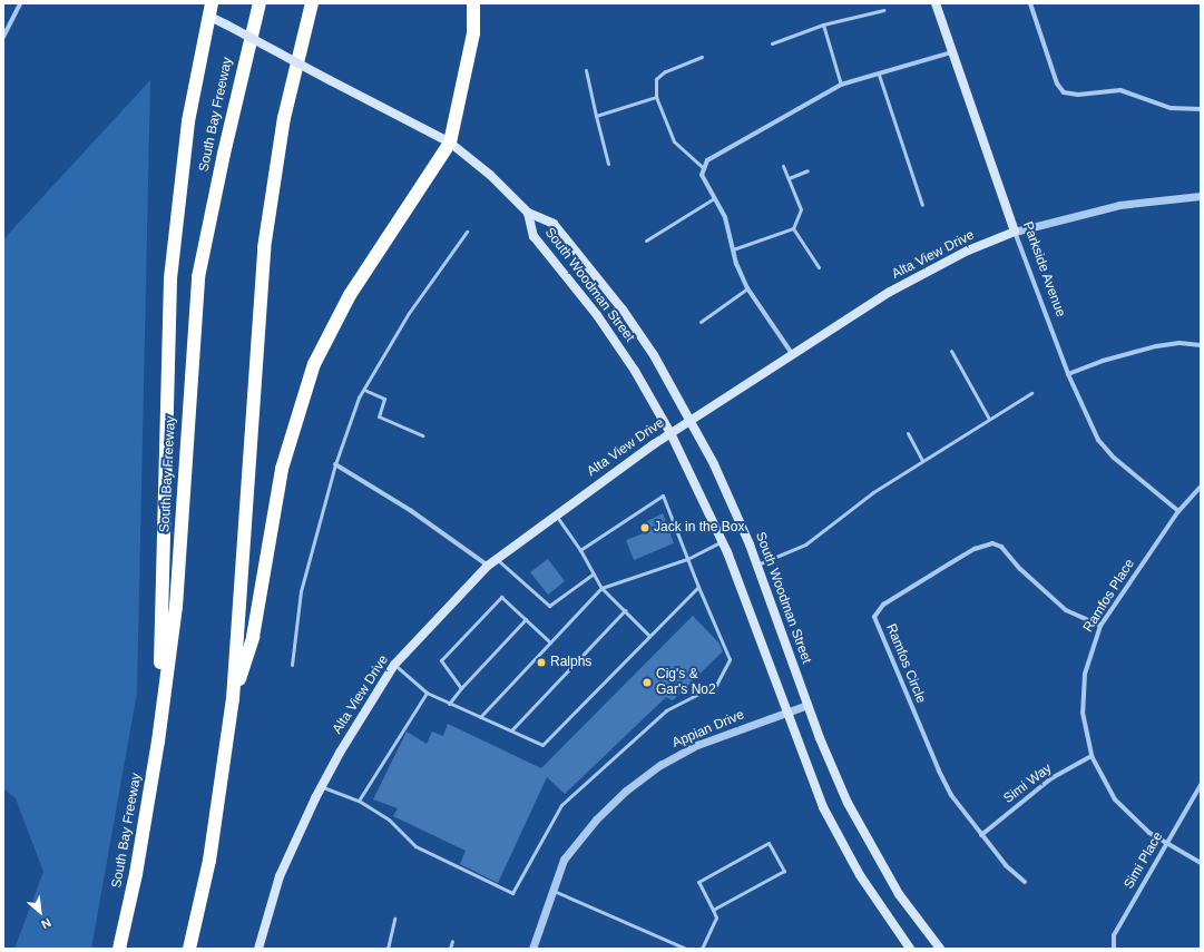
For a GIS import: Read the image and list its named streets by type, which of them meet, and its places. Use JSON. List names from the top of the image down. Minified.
{"streets":{"highway":["South Bay Freeway"],"main road":["Alta View Drive","Parkside Avenue","South Woodman Street"],"street":["Ramfos Place","Ramfos Circle","Appian Drive","Simi Way","Simi Place"]},"crossings":[["Alta View Drive","Parkside Avenue"],["Alta View Drive","South Woodman Street"],["Parkside Avenue","Ramfos Place"],["South Woodman Street","Appian Drive"],["Ramfos Place","Ramfos Circle"],["Ramfos Place","Simi Way"],["Ramfos Place","Simi Place"],["Ramfos Circle","Simi Way"]],"places":["Jack in the Box","Ralphs","Cig's & Gar's No2"],"north":"bottom right"}
